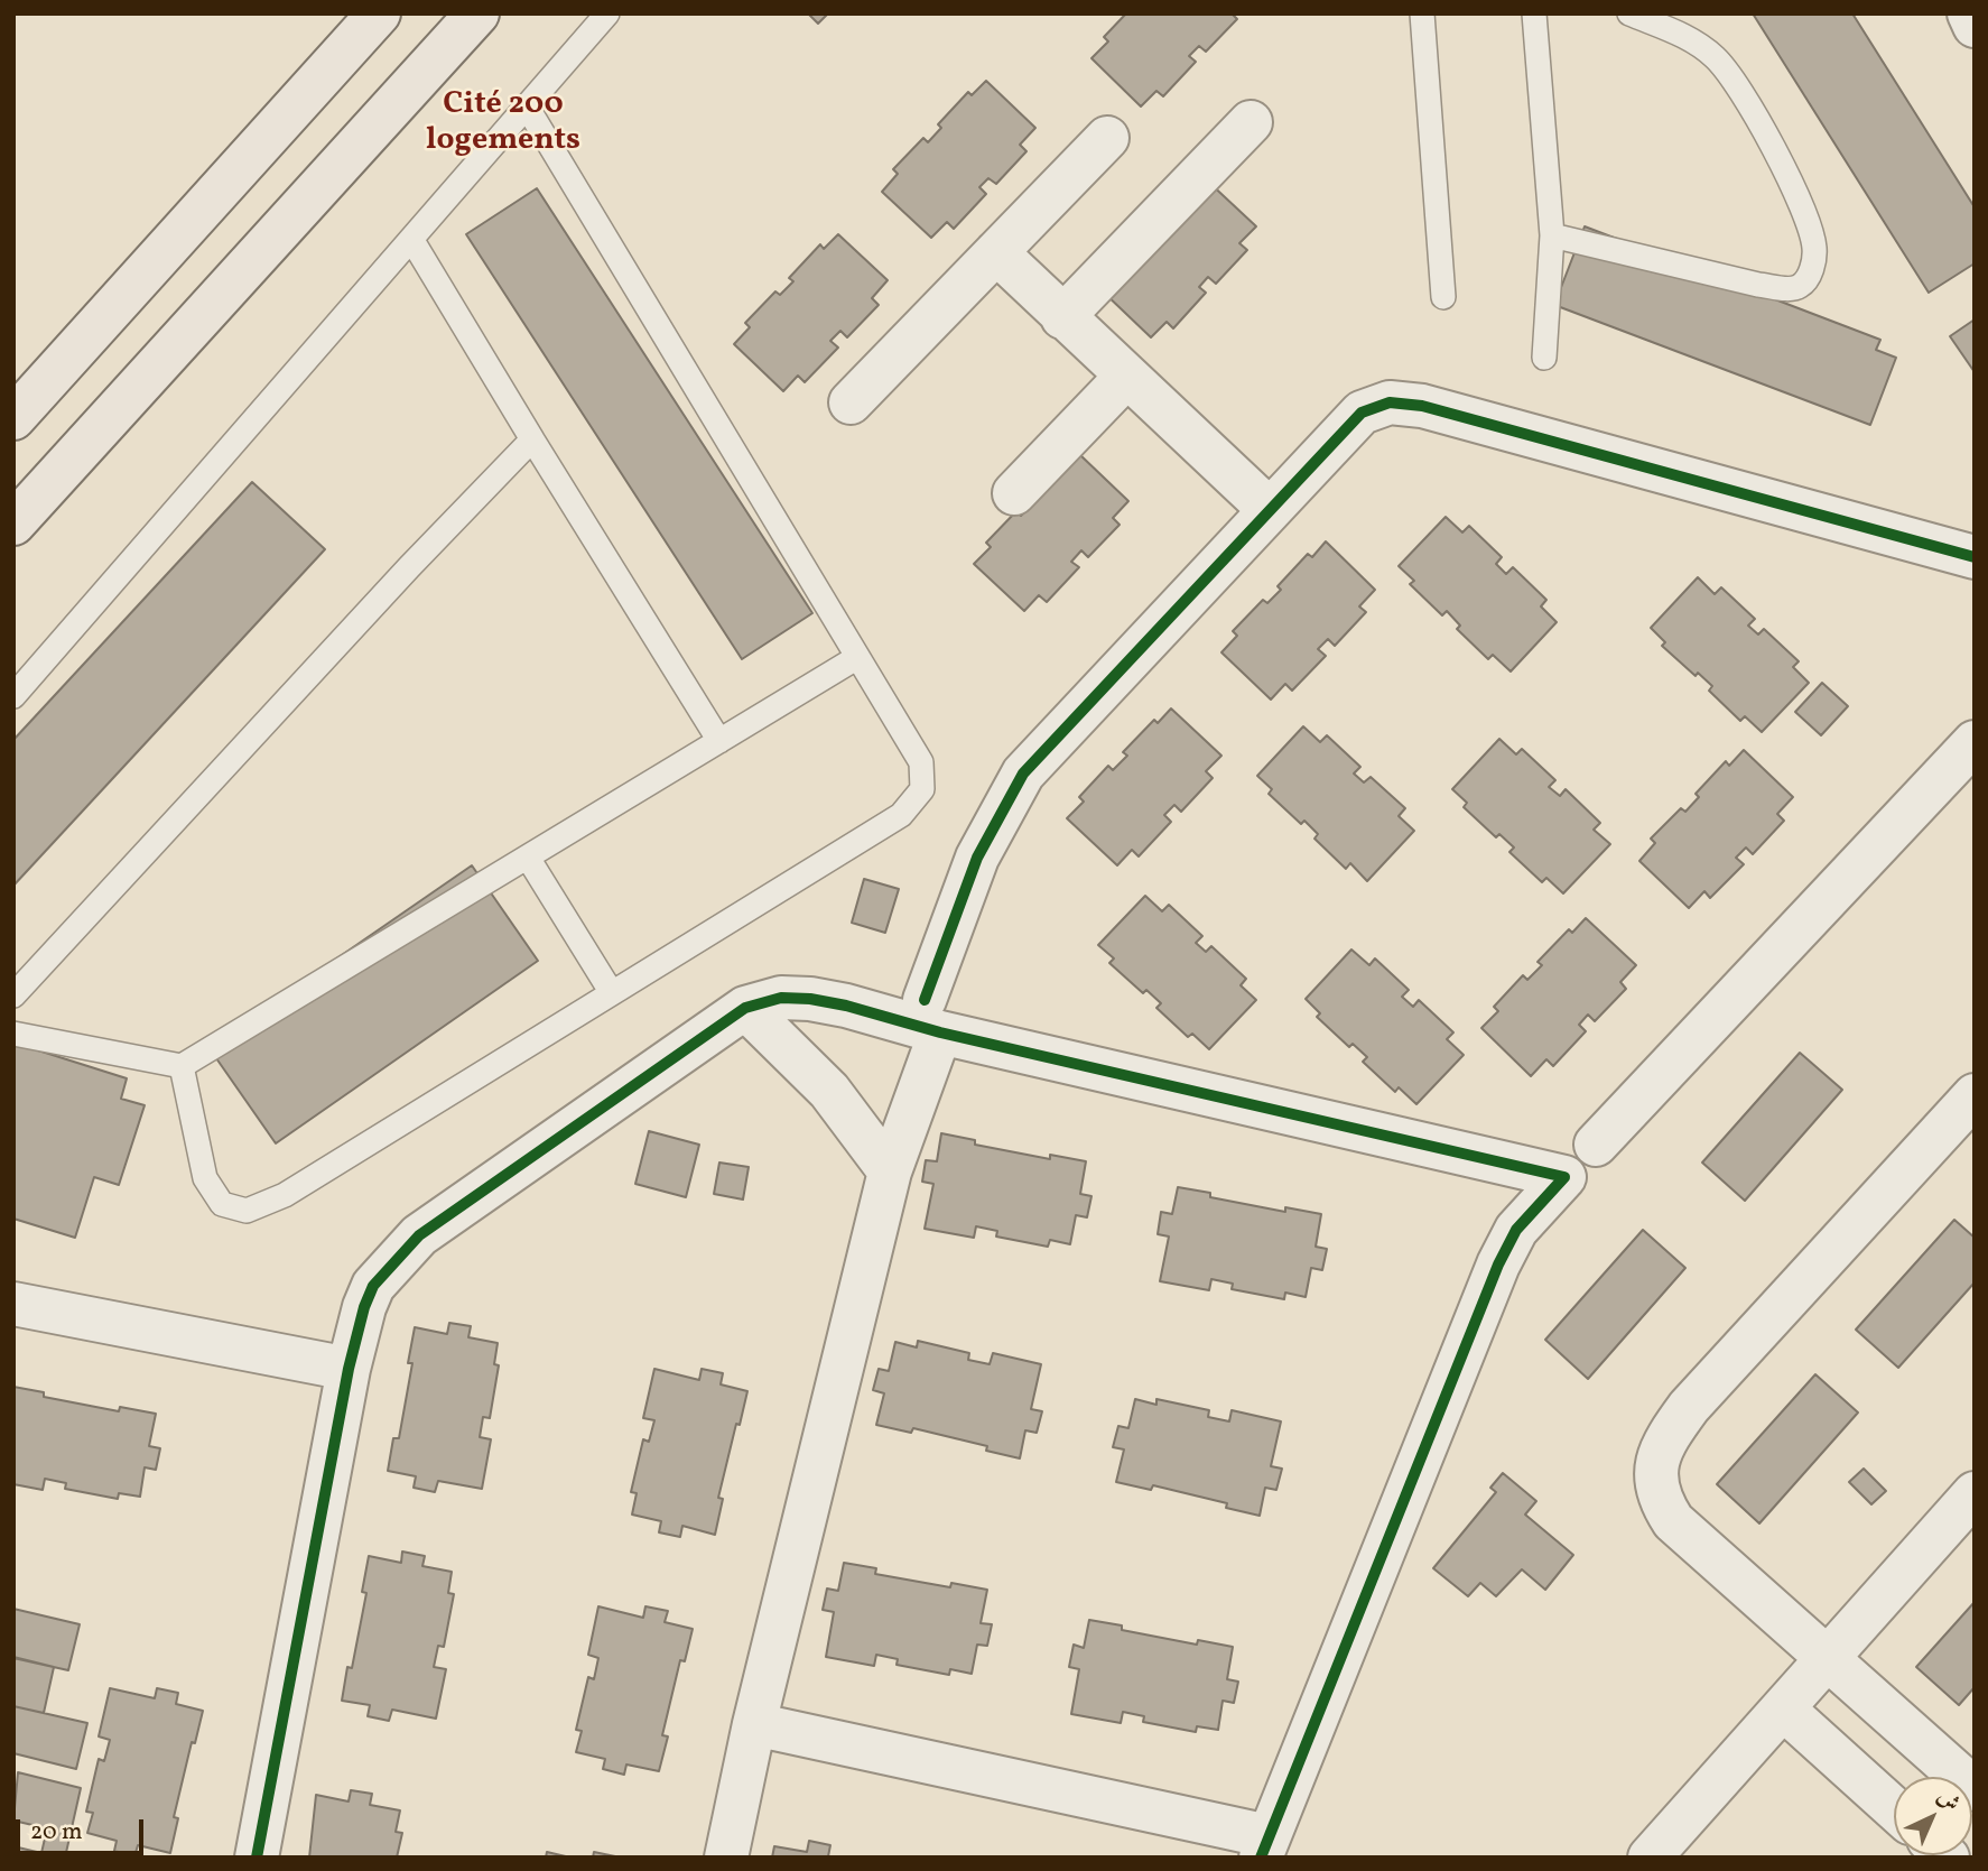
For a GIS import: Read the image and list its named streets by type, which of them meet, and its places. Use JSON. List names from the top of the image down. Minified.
{"districts":["Cité 200 logements"],"scale_bar":"20 m","north":"top right"}
